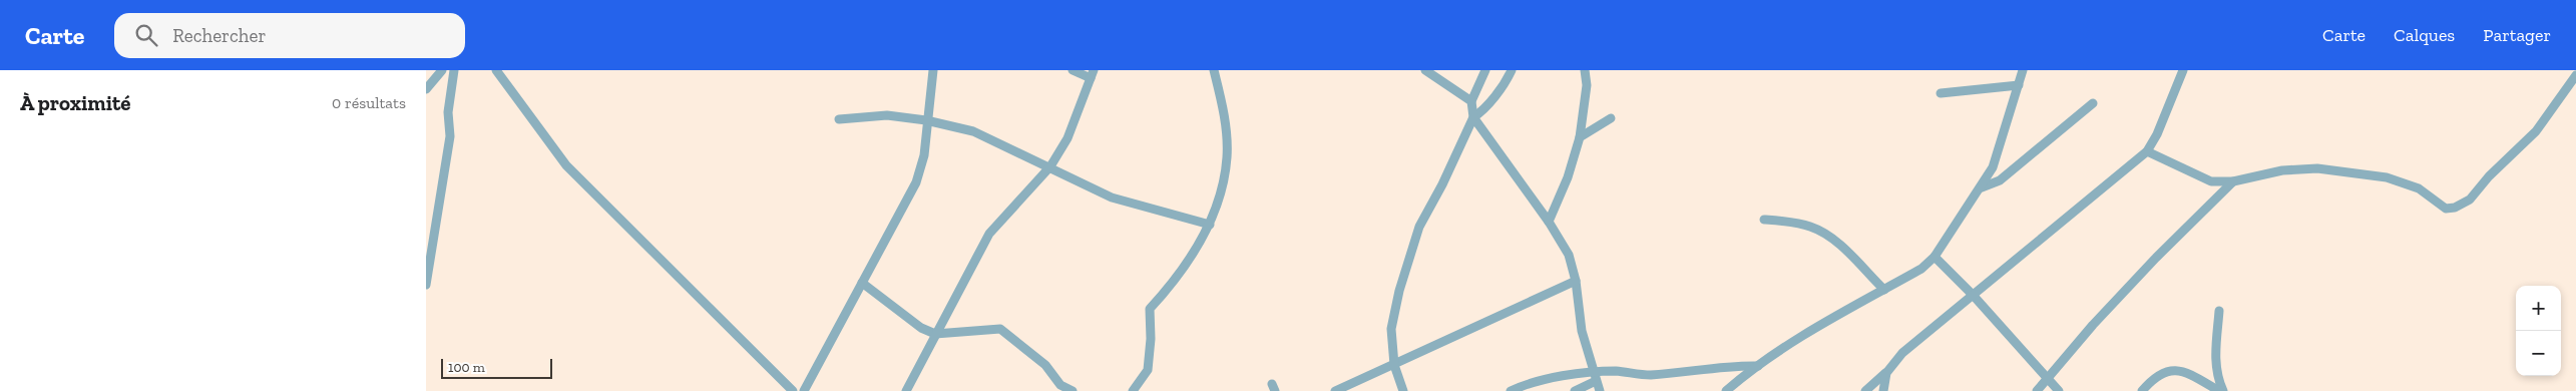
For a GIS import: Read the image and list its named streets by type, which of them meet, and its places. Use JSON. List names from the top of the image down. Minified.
{"scale_bar":"100 m","page":{"header":"Carte","search":"Rechercher","nav":["Carte","Calques","Partager"],"heading":["À proximité","0 résultats"],"map_buttons":["+","−"],"scale":"100 m"}}
